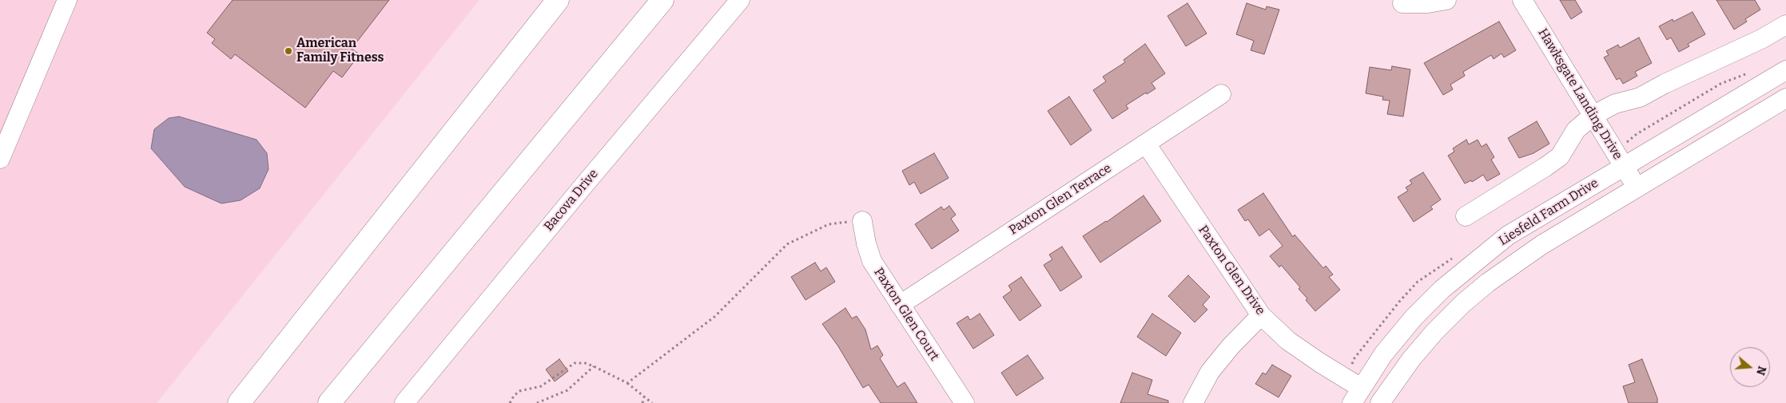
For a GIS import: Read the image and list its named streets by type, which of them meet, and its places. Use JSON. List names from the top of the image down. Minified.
{"streets":{"street":["Hawksgate Landing Drive","Paxton Glen Terrace","Bacova Drive","Liesfeld Farm Drive","Paxton Glen Drive","Paxton Glen Court"]},"crossings":[["Hawksgate Landing Drive","Liesfeld Farm Drive"],["Paxton Glen Terrace","Paxton Glen Drive"],["Paxton Glen Terrace","Paxton Glen Court"],["Liesfeld Farm Drive","Paxton Glen Drive"]],"places":["American Family Fitness"],"north":"right"}
